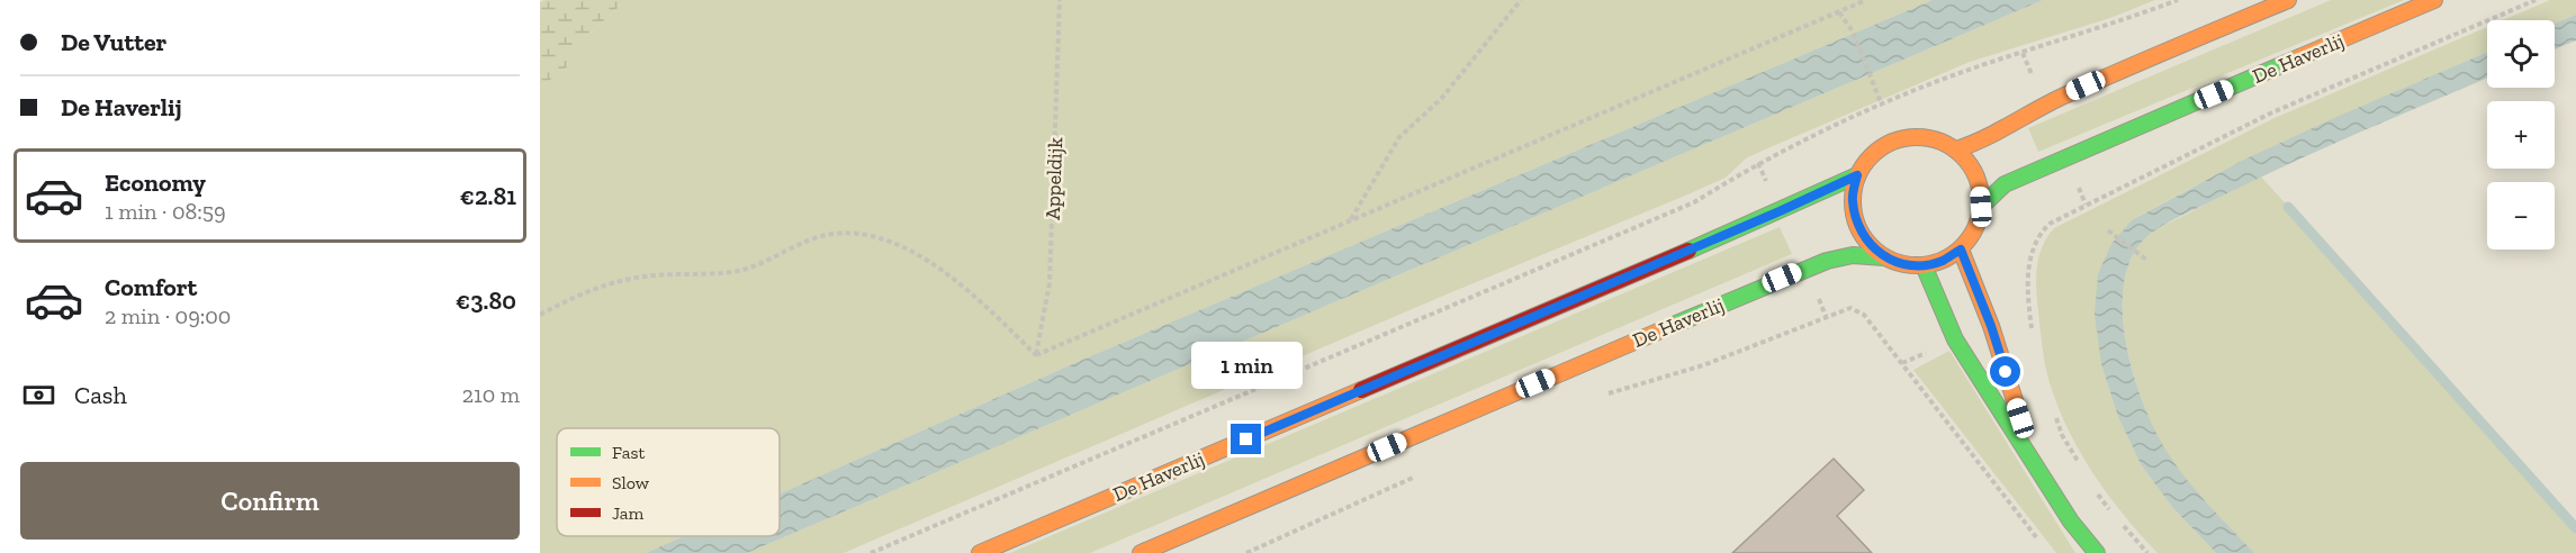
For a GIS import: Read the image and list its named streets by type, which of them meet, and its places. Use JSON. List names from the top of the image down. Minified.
{"streets":{"street":["De Haverlij"],"path":["Appeldijk"]},"legend":["Fast","Slow","Jam"],"page":{"banner":["De Vutter","De Haverlij"],"map_buttons":["+","−"],"list":[{"name":"Economy","note":"1 min · 08:59","value":"€2.81"},{"name":"Comfort","note":"2 min · 09:00","value":"€3.80"}],"bubble":"1 min","pay":["Cash","210 m"],"buttons":"Confirm"}}
